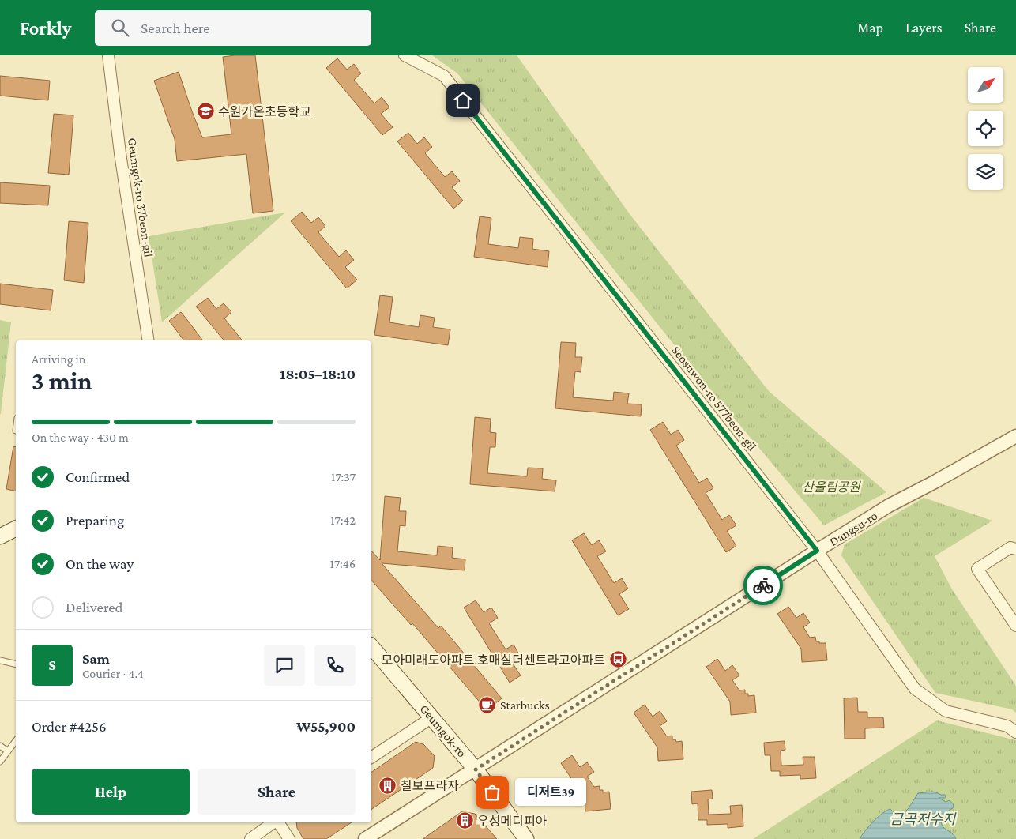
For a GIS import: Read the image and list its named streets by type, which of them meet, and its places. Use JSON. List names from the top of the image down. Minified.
{"streets":{"main road":["Geumgok-ro"],"street":["Geumgok-ro 37beon-gil","Seosuwon-ro 577beon-gil","Dangsu-ro"]},"crossings":[["Seosuwon-ro 577beon-gil","Dangsu-ro"],["Dangsu-ro","Geumgok-ro"]],"water":["금곡저수지"],"parks":["산울림공원"],"places":{"school or university":["수원가온초등학교"],"bus stop":["모아미래도아파트.호매실더센트라고아파트"],"cafe":["Starbucks"],"building":["칠보프라자","우성메디피아"],"other":["디저트39"]},"north":"top right","page":{"header":"Forkly","search":"Search here","nav":["Map","Layers","Share"],"heading":["3 min","Arriving in","18:05–18:10"],"panel":["Sam","Courier · 4.4","Order #4256","₩55,900"],"bar":"On the way · 430 m","list":[["Confirmed","17:37"],["Preparing","17:42"],["On the way","17:46"],"Delivered"],"round":"S","buttons":["Help","Share"],"bubble":"디저트39"}}
